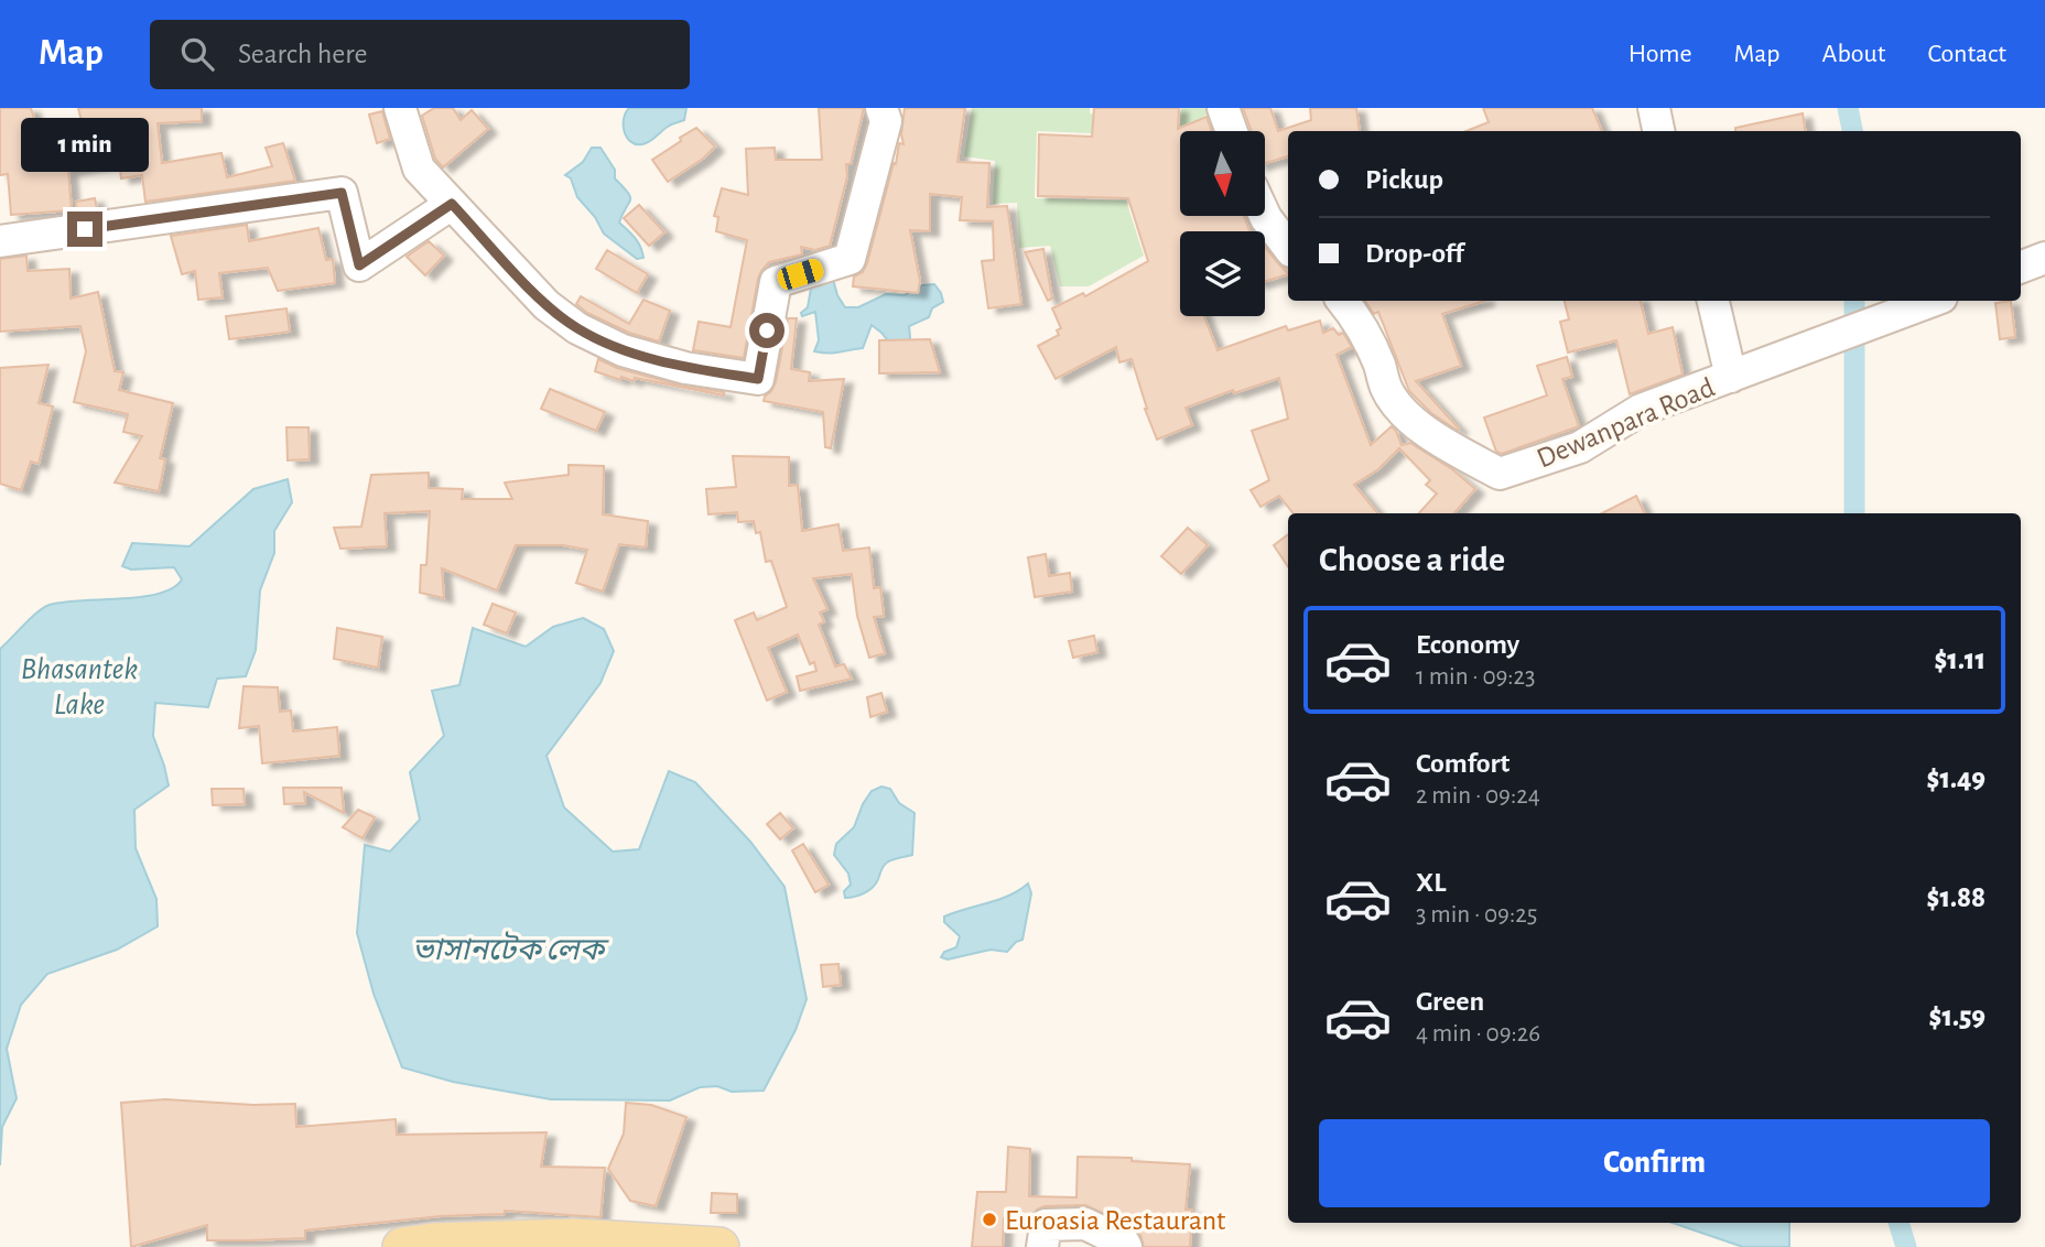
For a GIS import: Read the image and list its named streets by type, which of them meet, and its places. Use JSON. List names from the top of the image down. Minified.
{"streets":{"street":["Dewanpara Road"]},"water":["Bhasantek Lake","ভাসানটেক লেক"],"places":["Euroasia Restaurant"],"north":"bottom","page":{"header":"Map","search":"Search here","nav":["Home","Map","About","Contact"],"bubble":"1 min","banner":["Pickup","Drop-off"],"heading":"Choose a ride","list":[{"name":"Economy","note":"1 min · 09:23","value":"$1.11"},{"name":"Comfort","note":"2 min · 09:24","value":"$1.49"},{"name":"XL","note":"3 min · 09:25","value":"$1.88"},{"name":"Green","note":"4 min · 09:26","value":"$1.59"}],"buttons":"Confirm"}}
